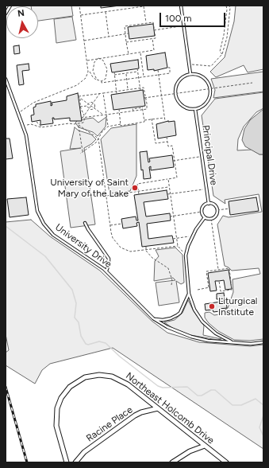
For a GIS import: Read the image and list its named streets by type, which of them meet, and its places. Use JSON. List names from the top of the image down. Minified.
{"streets":{"street":["Northeast Holcomb Drive","Racine Place"],"lane":["Principal Drive","University Drive"]},"crossings":[["Northeast Holcomb Drive","Racine Place"]],"places":["University of Saint Mary of the Lake","Liturgical Institute"],"scale_bar":"100 m","north":"top"}
